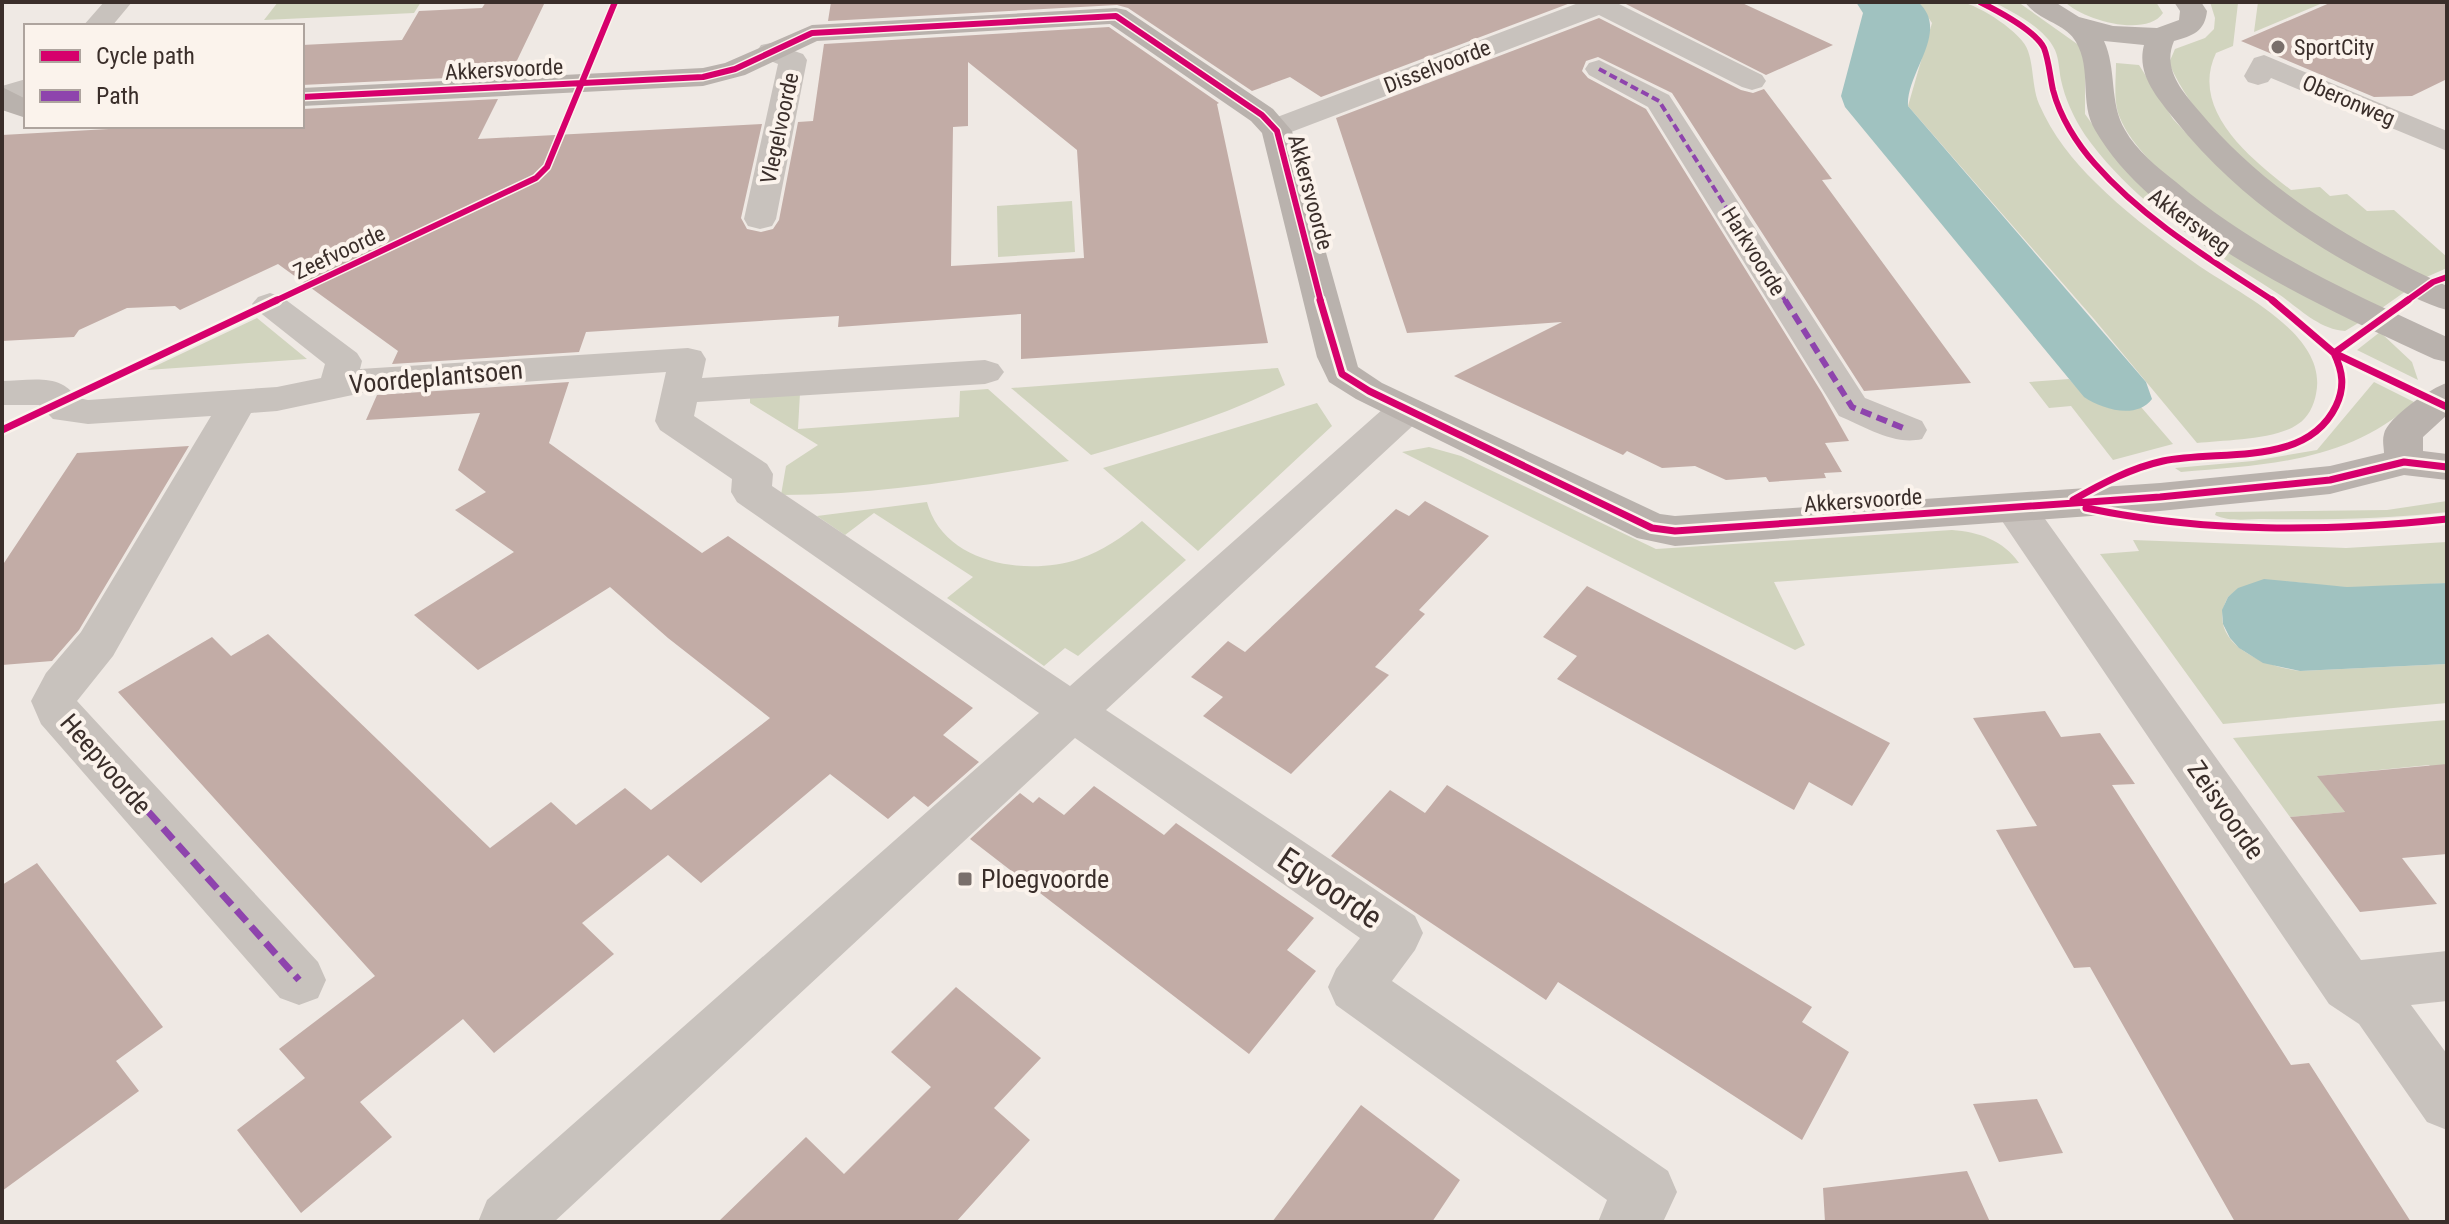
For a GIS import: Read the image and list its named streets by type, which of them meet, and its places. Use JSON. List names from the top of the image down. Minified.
{"streets":{"street":["Disselvoorde","Akkersvoorde","Oberonweg","Vlegelvoorde","Akkersweg","Harkvoorde","Zeefvoorde","Voordeplantsoen","Heepvoorde","Zeisvoorde","Egvoorde"]},"crossings":[["Disselvoorde","Akkersvoorde"],["Disselvoorde","Harkvoorde"],["Akkersvoorde","Vlegelvoorde"],["Akkersvoorde","Zeisvoorde"],["Zeefvoorde","Voordeplantsoen"],["Voordeplantsoen","Heepvoorde"],["Voordeplantsoen","Egvoorde"]],"places":{"other":["SportCity"],"transit":["Ploegvoorde"]},"legend":["Cycle path","Path"]}
